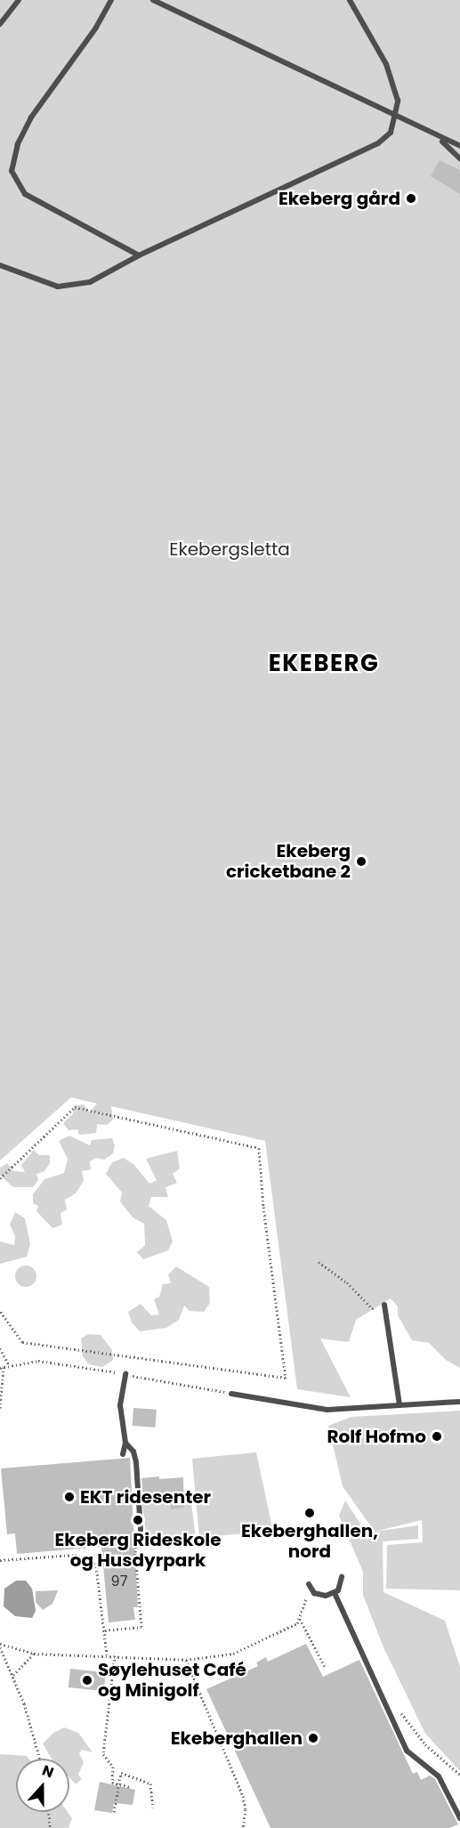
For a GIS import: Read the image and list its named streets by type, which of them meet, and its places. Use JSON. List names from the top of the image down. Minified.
{"districts":["EKEBERG"],"parks":["Ekebergsletta"],"places":["Ekeberg gård","Ekeberg cricketbane 2","Rolf Hofmo","EKT ridesenter","Ekeberghallen, nord","Ekeberg Rideskole og Husdyrpark","Søylehuset Café og Minigolf","Ekeberghallen"],"house_numbers":["97"],"north":"top"}
